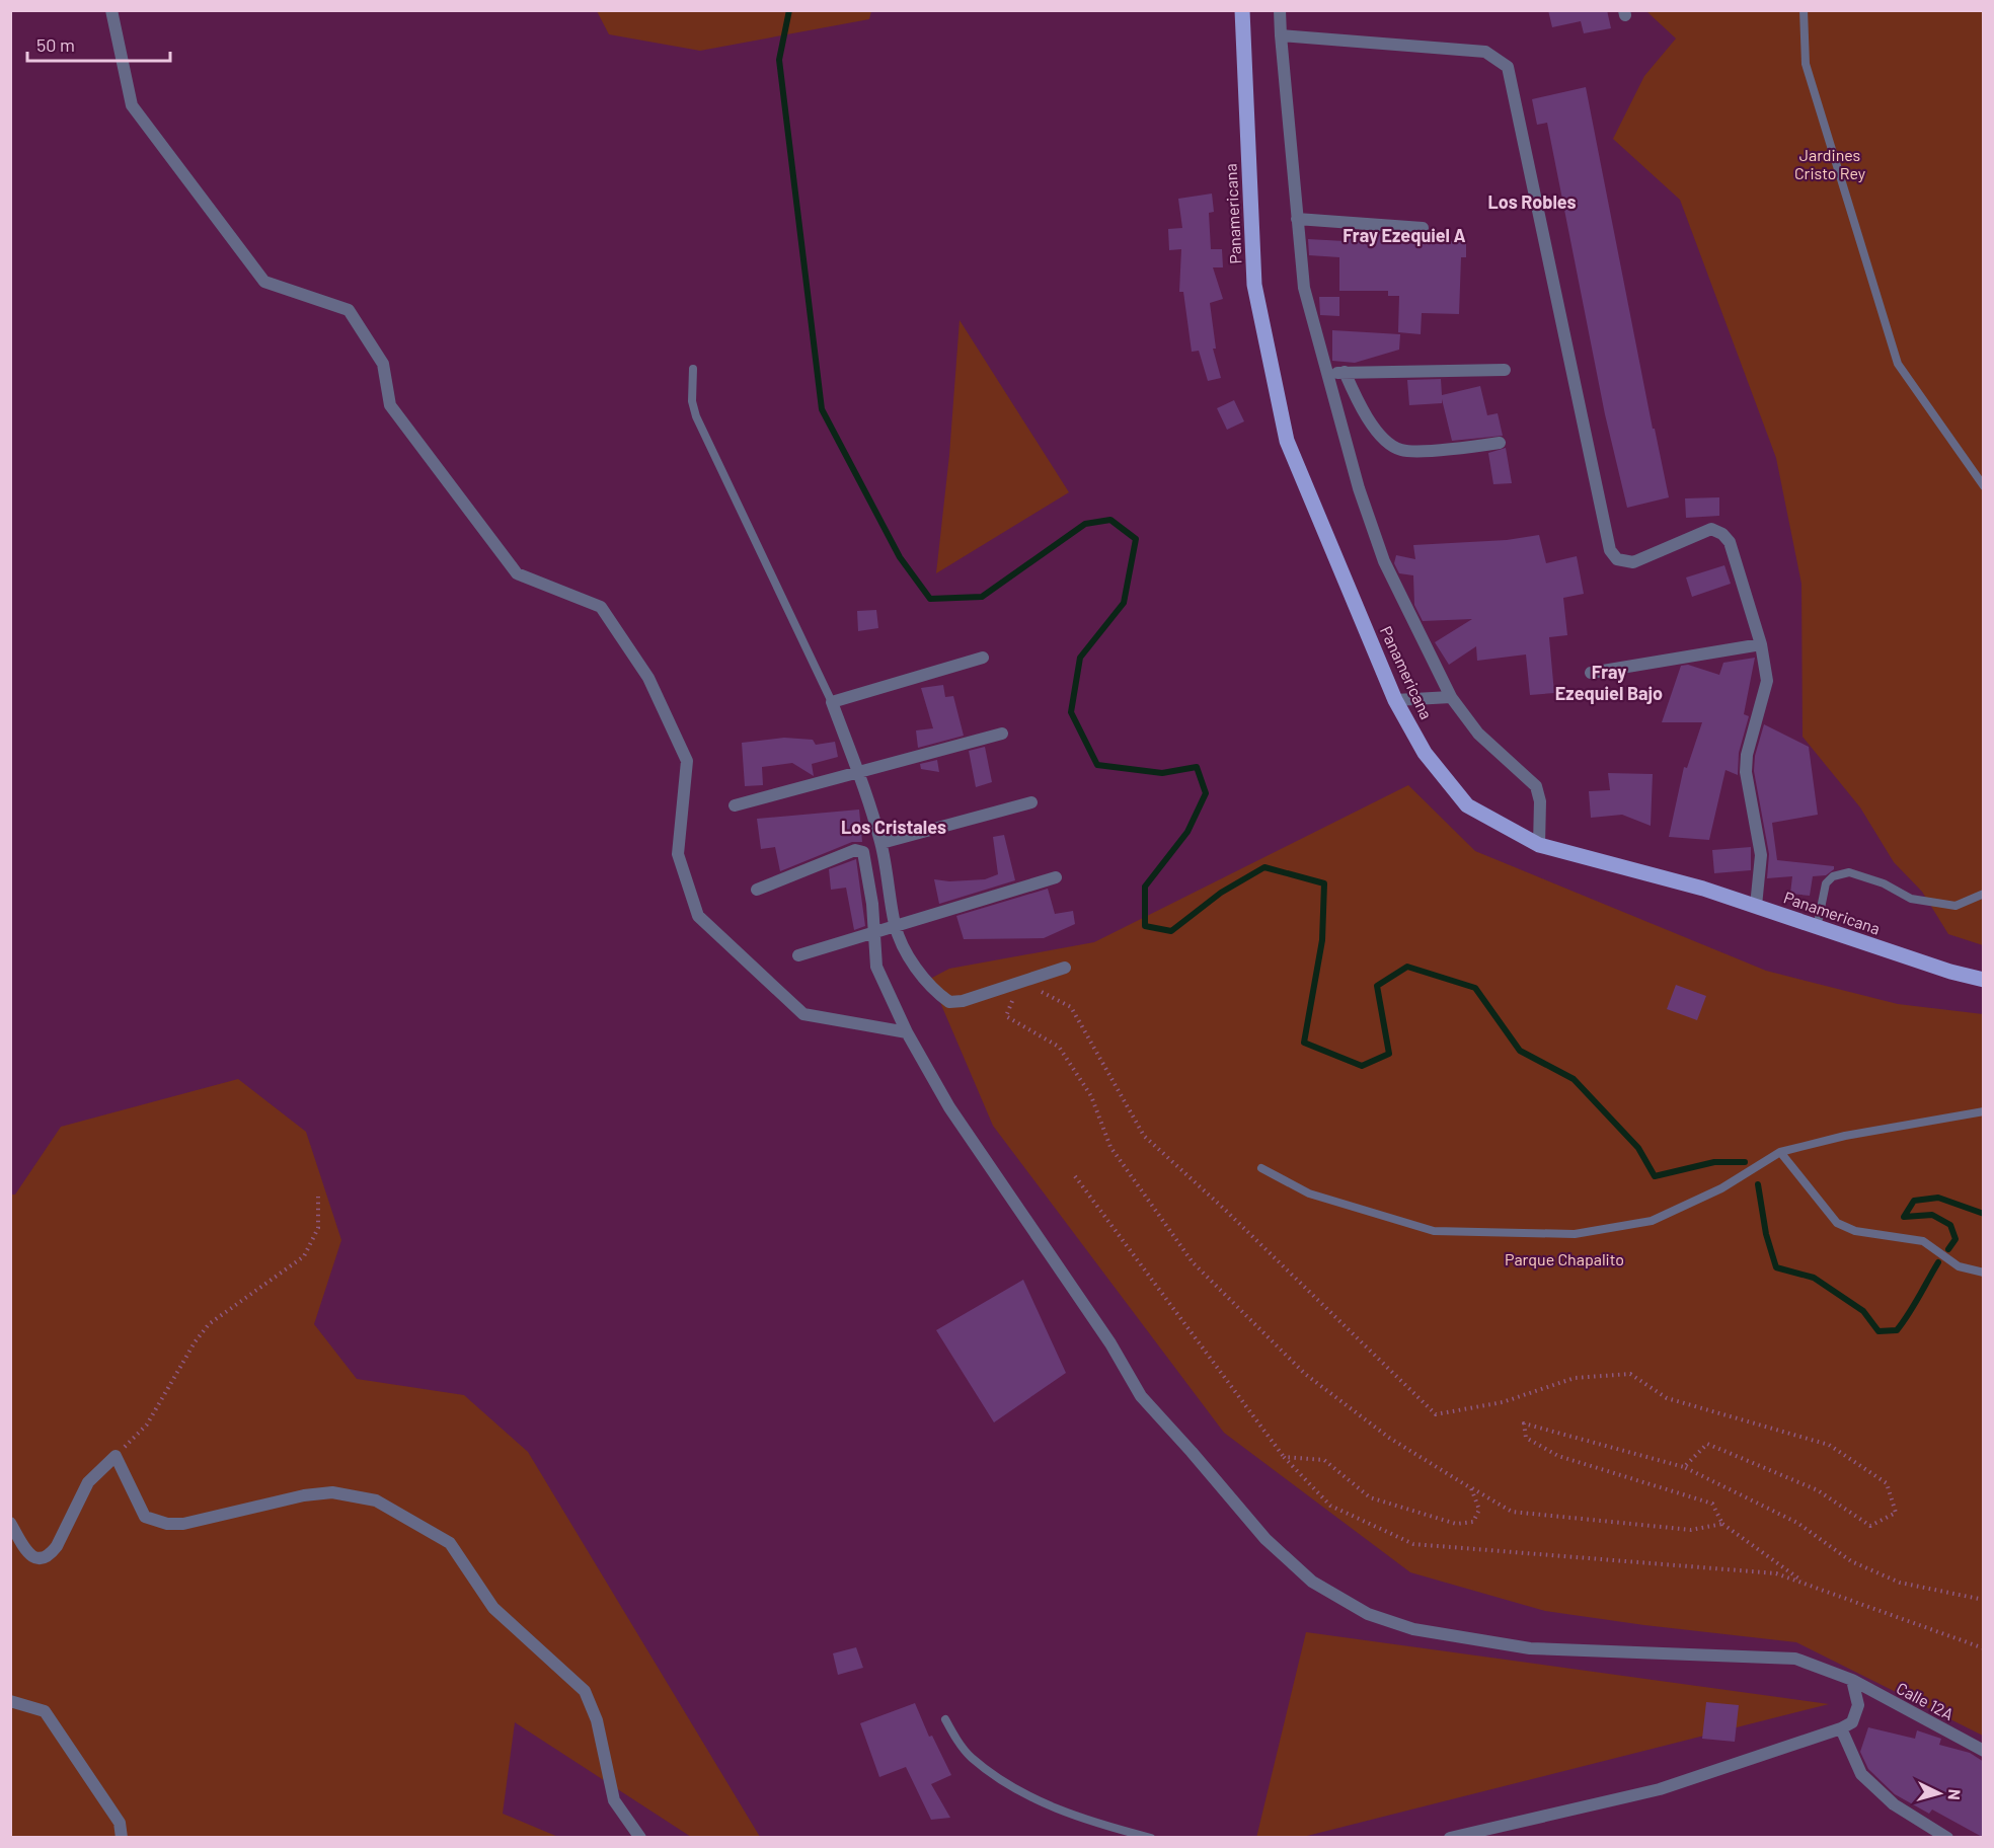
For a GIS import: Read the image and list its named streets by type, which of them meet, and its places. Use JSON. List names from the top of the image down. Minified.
{"streets":{"main road":["Panamericana"],"street":["Calle 12A"]},"districts":["Los Robles","Fray Ezequiel A","Fray Ezequiel Bajo","Los Cristales"],"parks":["Jardines Cristo Rey","Parque Chapalito"],"scale_bar":"50 m","north":"right"}
